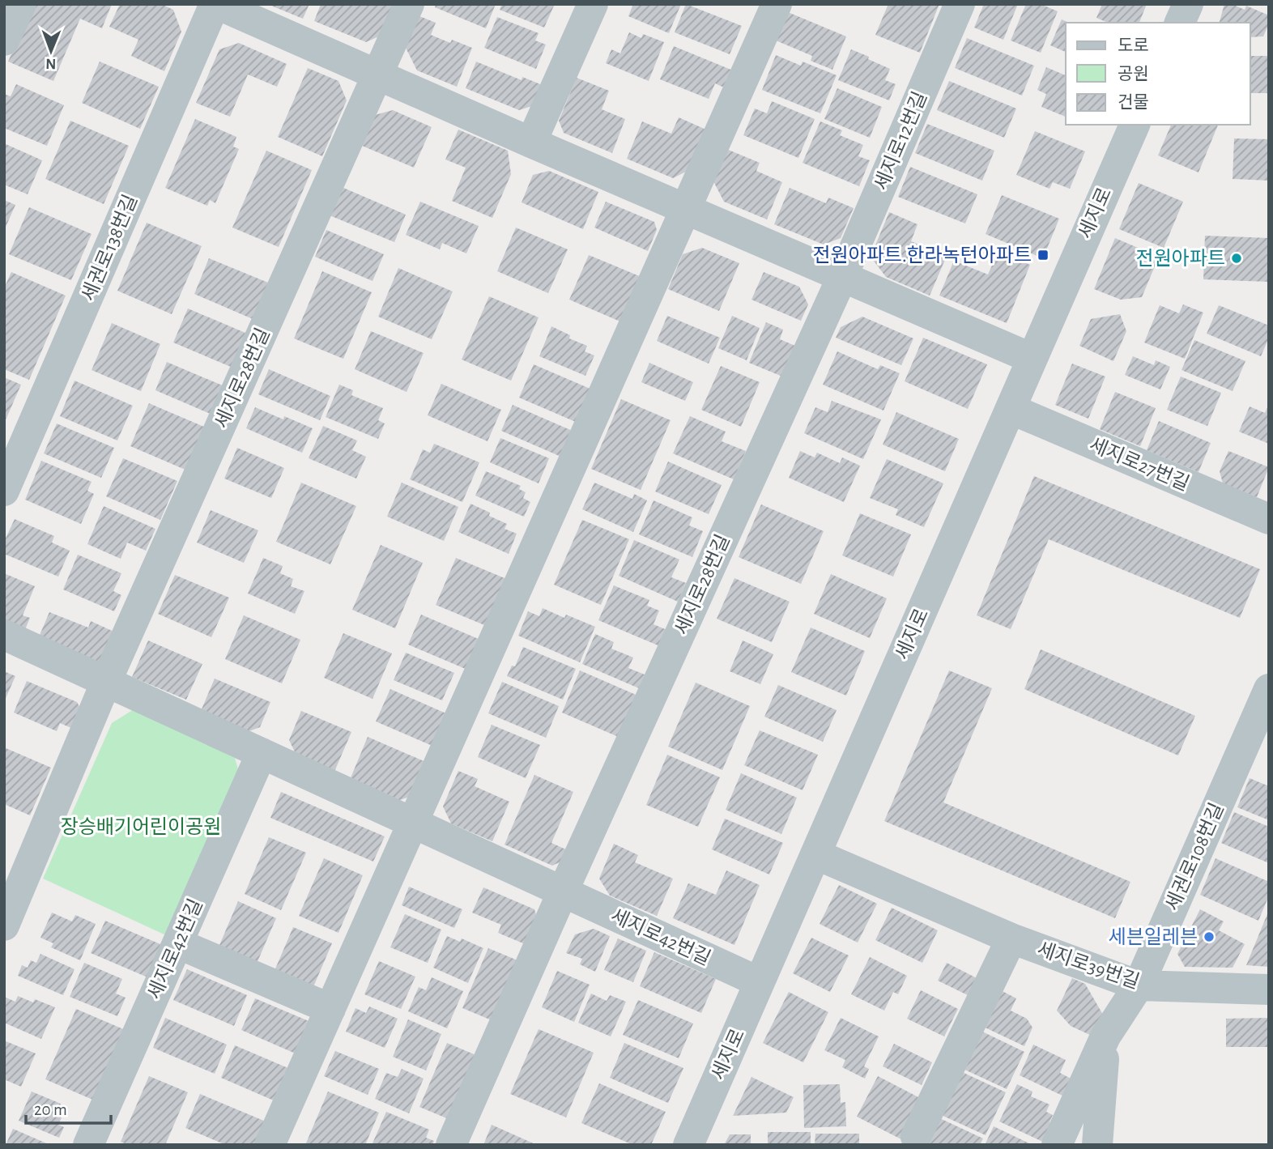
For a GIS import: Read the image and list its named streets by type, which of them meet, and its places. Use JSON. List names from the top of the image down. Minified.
{"streets":{"street":["세지로12번길","세지로","세권로138번길","세지로28번길","세지로27번길","세권로108번길","세지로42번길","세지로39번길"]},"crossings":[["세지로12번길","세지로28번길"],["세지로","세지로27번길"],["세지로","세지로42번길"],["세지로","세지로39번길"],["세지로28번길","세지로42번길"],["세권로108번길","세지로39번길"]],"parks":["장승배기어린이공원"],"places":{"transit":["전원아파트.한라녹턴아파트"],"other":["전원아파트","세븐일레븐"]},"legend":["도로","공원","건물"],"scale_bar":"20 m","north":"bottom"}
